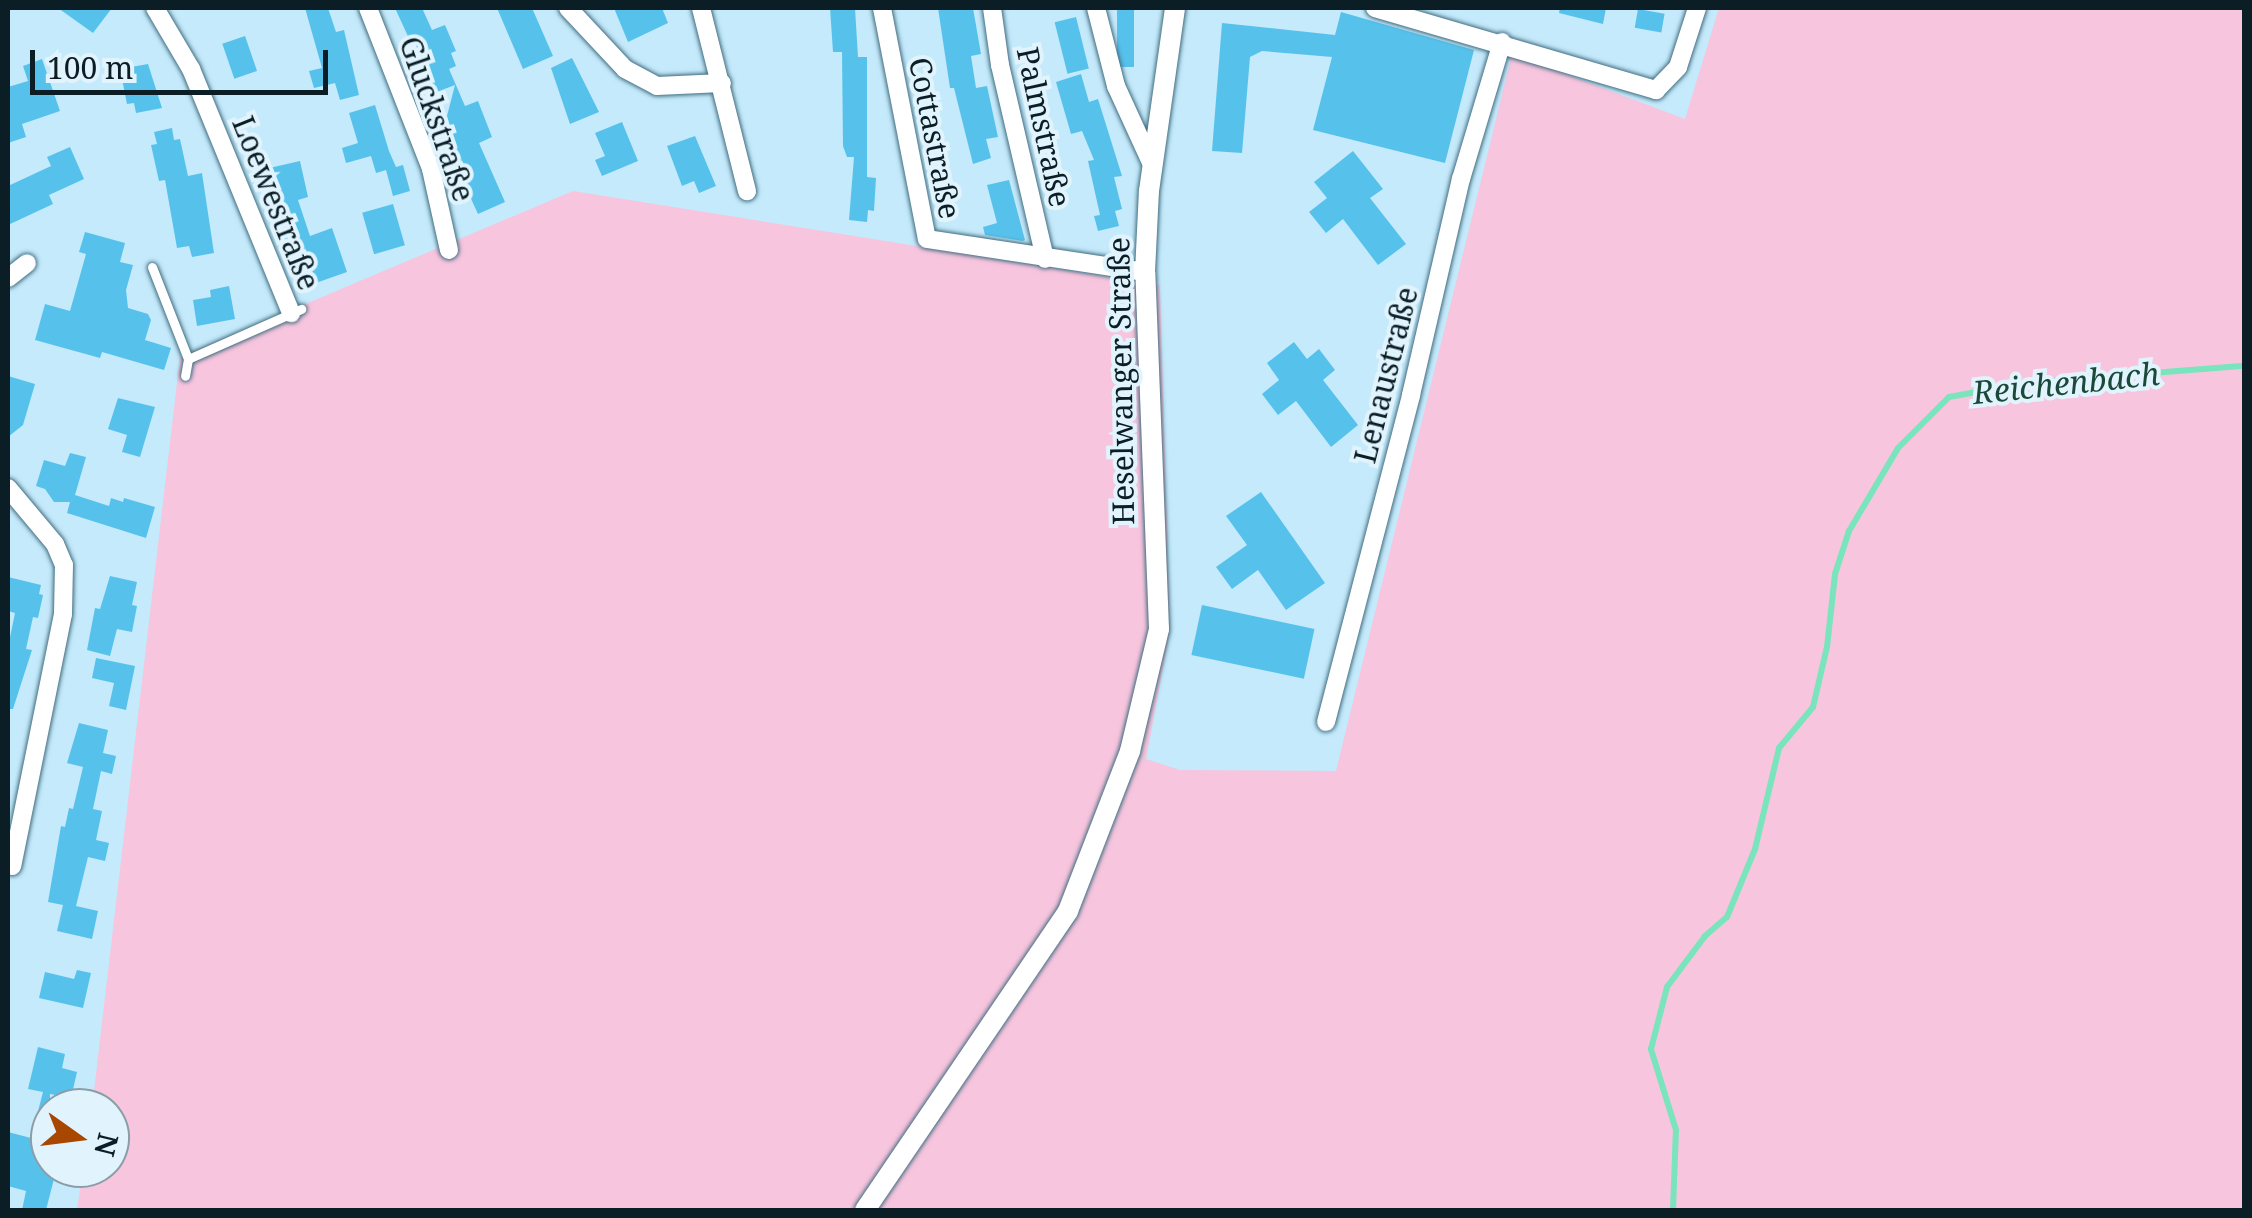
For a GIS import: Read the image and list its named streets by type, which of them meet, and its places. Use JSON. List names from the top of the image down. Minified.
{"streets":{"street":["Gluckstraße","Palmstraße","Cottastraße","Loewestraße","Lenaustraße","Heselwanger Straße"]},"crossings":[["Palmstraße","Cottastraße"],["Cottastraße","Heselwanger Straße"]],"water":["Reichenbach"],"scale_bar":"100 m","north":"right"}
